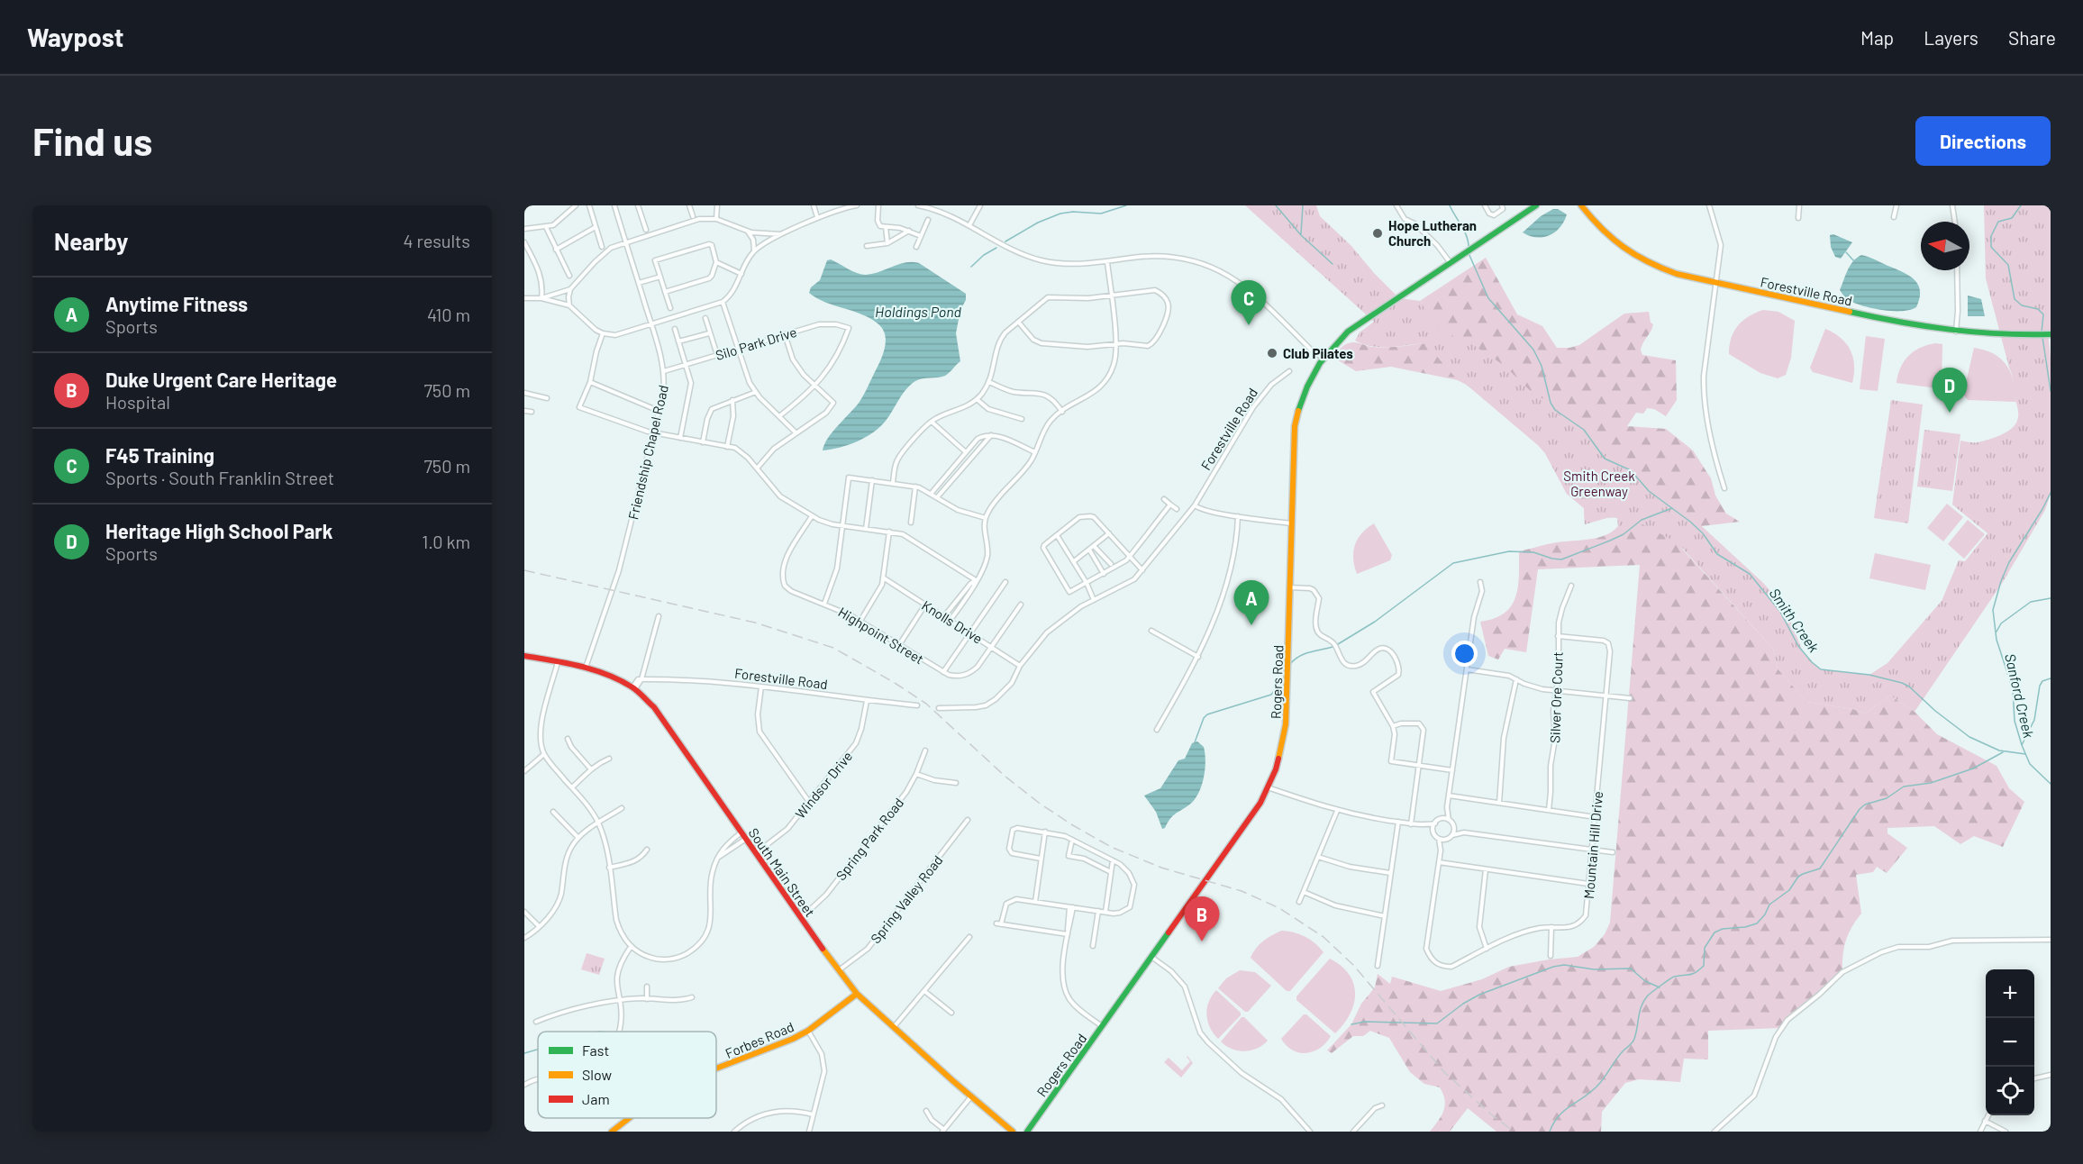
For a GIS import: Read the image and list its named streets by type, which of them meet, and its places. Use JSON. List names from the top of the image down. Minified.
{"streets":{"main road":["Forestville Road","Rogers Road","South Main Street","Forbes Road"],"street":["Silo Park Drive","Friendship Chapel Road","Knolls Drive","Highpoint Street","Silver Ore Court","Windsor Drive","Spring Park Road","Mountain Hill Drive","Spring Valley Road"]},"crossings":[["Forestville Road","Knolls Drive"],["Forestville Road","Windsor Drive"],["Silo Park Drive","Friendship Chapel Road"],["Friendship Chapel Road","South Main Street"],["Silver Ore Court","Mountain Hill Drive"],["Windsor Drive","South Main Street"],["Spring Park Road","South Main Street"],["South Main Street","Spring Valley Road"],["South Main Street","Forbes Road"]],"water":["Holdings Pond","Smith Creek","Sanford Creek"],"parks":["Smith Creek Greenway"],"places":["Hope Lutheran Church","Club Pilates"],"legend":["Fast","Slow","Jam"],"north":"left","page":{"header":"Waypost","nav":["Map","Layers","Share"],"buttons":"Directions","title":"Find us","heading":["Nearby","4 results"],"list":[{"mark":"A","name":"Anytime Fitness","note":"Sports","value":"410 m"},{"mark":"B","name":"Duke Urgent Care Heritage","note":"Hospital","value":"750 m"},{"mark":"C","name":"F45 Training","note":"Sports · South Franklin Street","value":"750 m"},{"mark":"D","name":"Heritage High School Park","note":"Sports","value":"1.0 km"}],"pins":["C","D","A","B"],"map_buttons":["+","−"]}}
